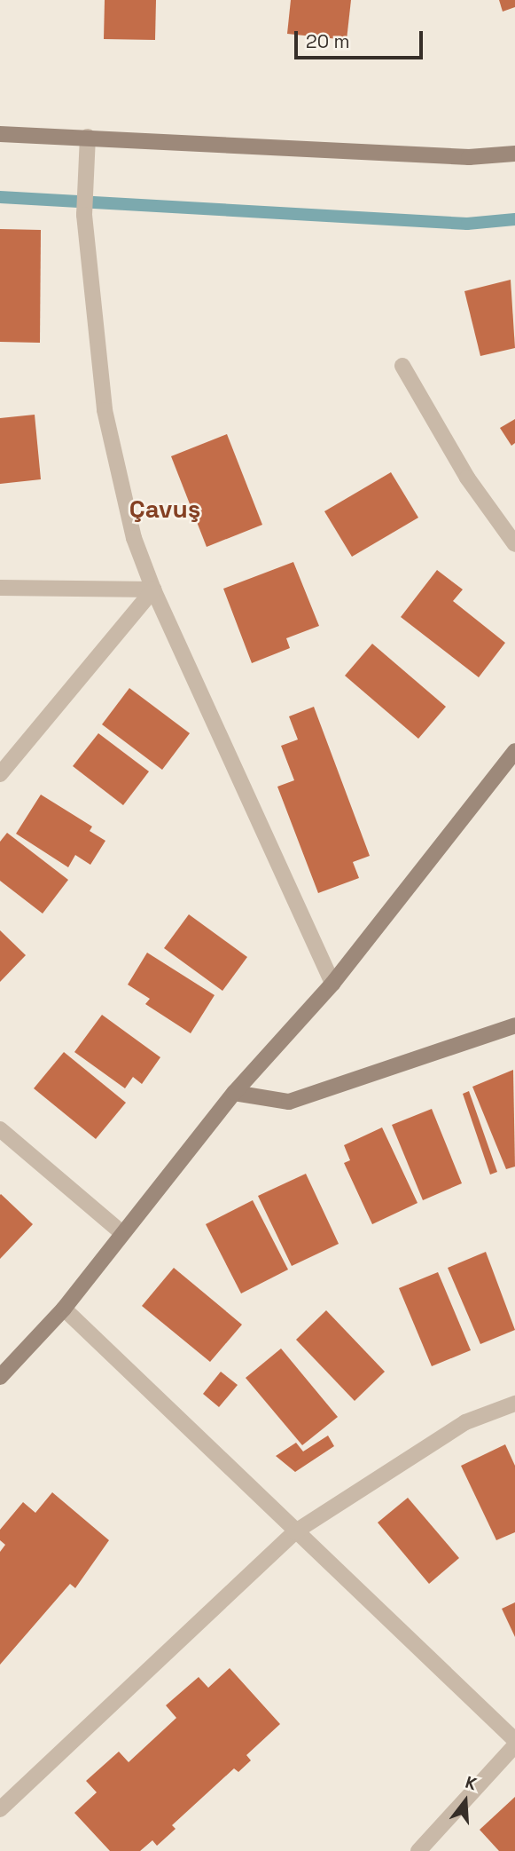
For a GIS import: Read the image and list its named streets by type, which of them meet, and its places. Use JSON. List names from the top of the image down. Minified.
{"districts":["Çavuş"],"scale_bar":"20 m","north":"top"}
